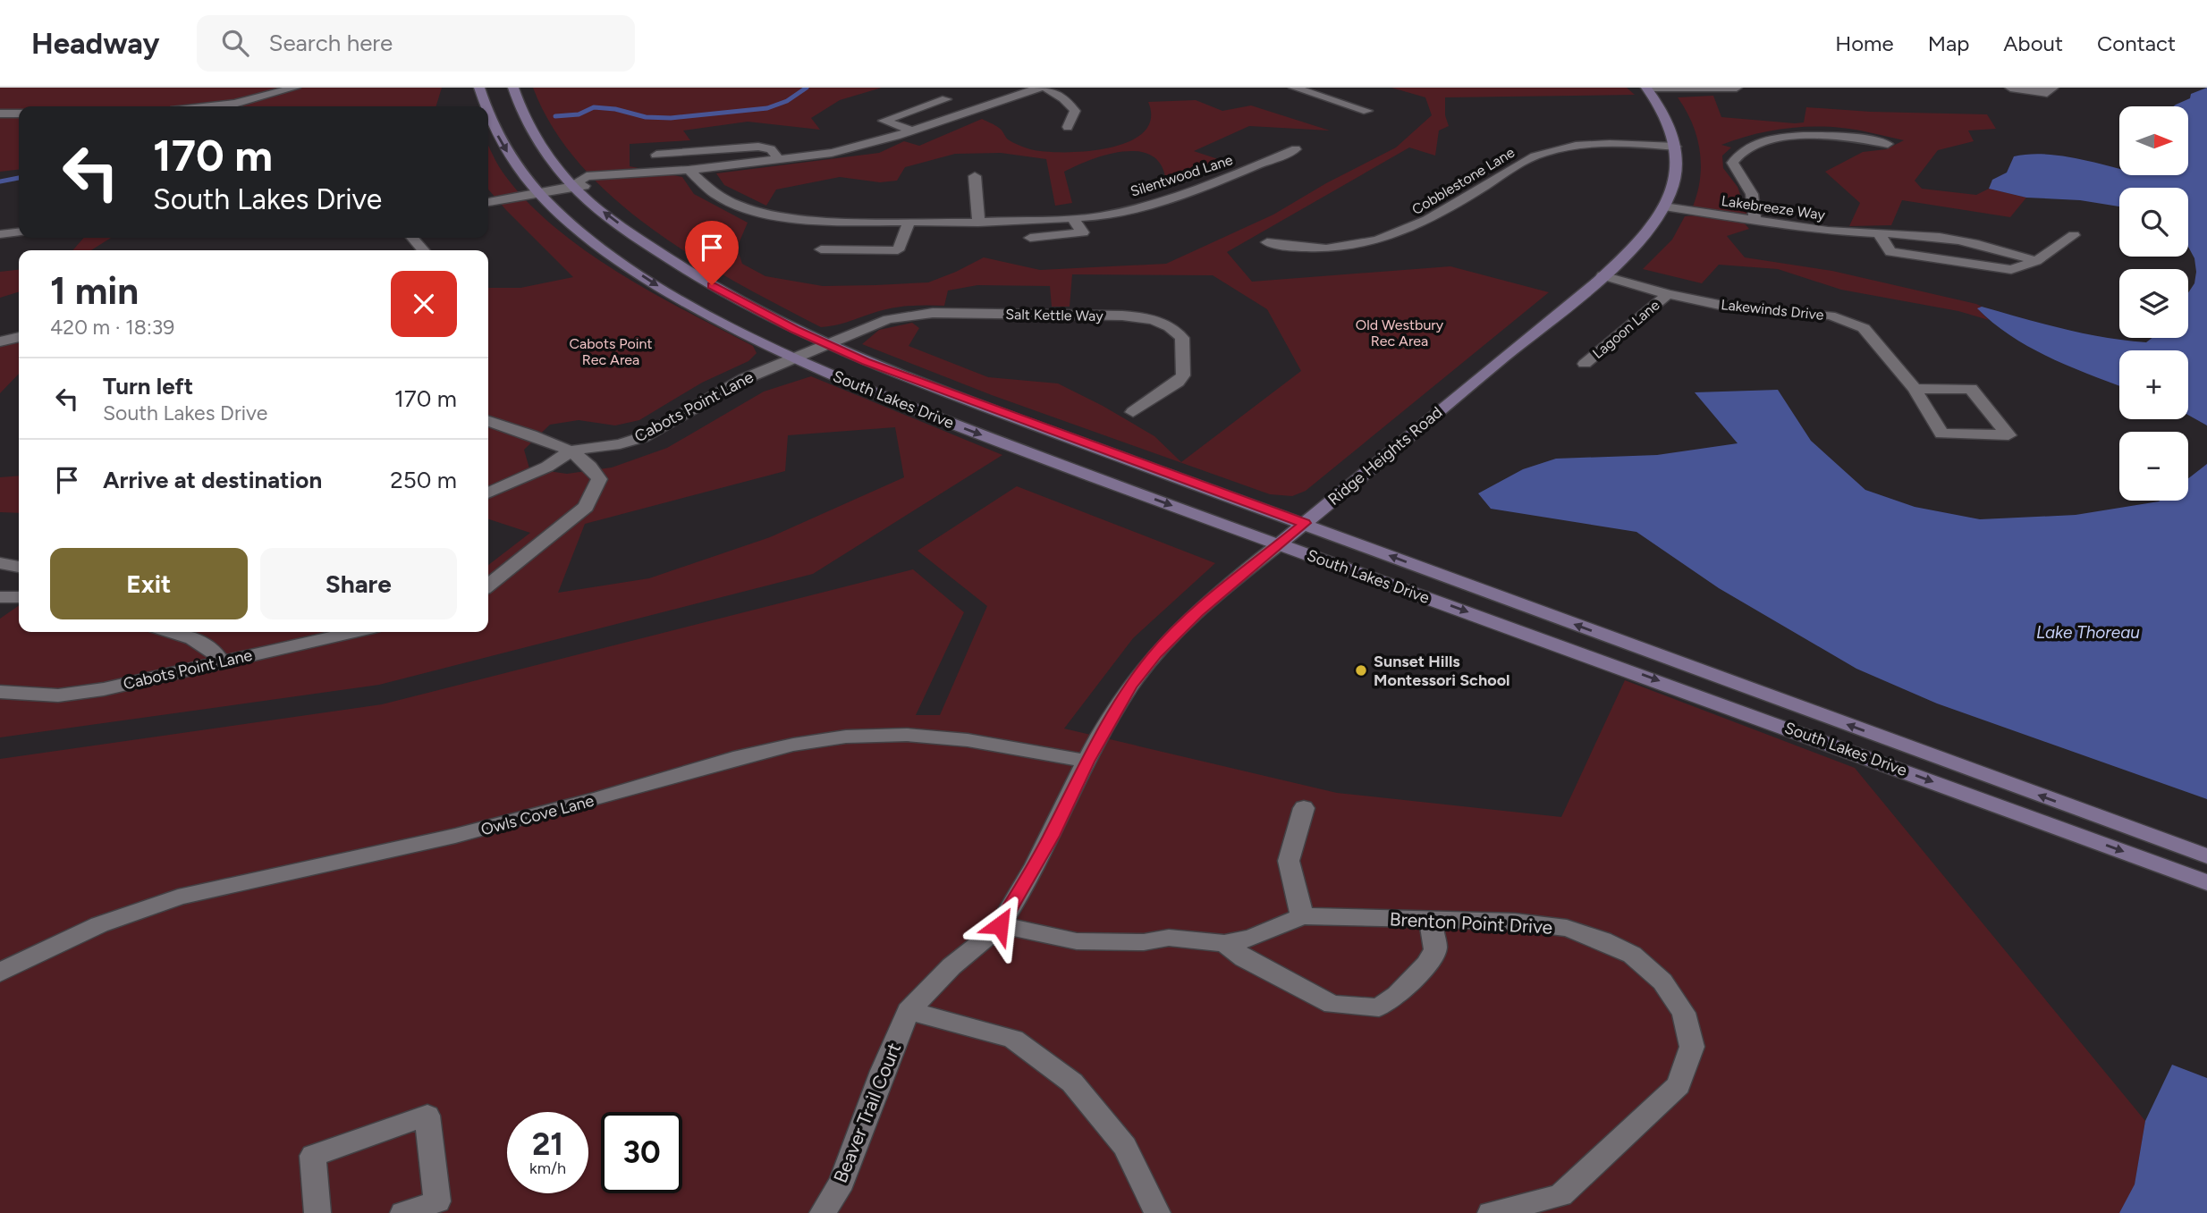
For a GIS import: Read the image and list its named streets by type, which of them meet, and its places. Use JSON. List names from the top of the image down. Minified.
{"streets":{"main road":["South Lakes Drive","Ridge Heights Road"],"street":["Silentwood Lane","Cobblestone Lane","Lakebreeze Way","Lakewinds Drive","Salt Kettle Way","Lagoon Lane","Cabots Point Lane","Owls Cove Lane","Brenton Point Drive","Beaver Trail Court"]},"crossings":[["Cobblestone Lane","Ridge Heights Road"],["Lakebreeze Way","Ridge Heights Road"],["Lakewinds Drive","Lagoon Lane"],["Lakewinds Drive","Ridge Heights Road"],["Salt Kettle Way","South Lakes Drive"],["Salt Kettle Way","Cabots Point Lane"],["South Lakes Drive","Cabots Point Lane"],["South Lakes Drive","Ridge Heights Road"],["Ridge Heights Road","Owls Cove Lane"],["Ridge Heights Road","Brenton Point Drive"],["Ridge Heights Road","Beaver Trail Court"]],"water":["Lake Thoreau"],"parks":["Old Westbury Rec Area","Cabots Point Rec Area"],"places":["Sunset Hills Montessori School"],"north":"right","page":{"header":"Headway","search":"Search here","nav":["Home","Map","About","Contact"],"map_buttons":["+","−"],"turn":["170 m","South Lakes Drive"],"heading":["1 min","420 m · 18:39"],"list":[{"name":"Turn left","note":"South Lakes Drive","value":"170 m"},{"name":"Arrive at destination","value":"250 m"}],"buttons":["Exit","Share"],"speed":"21 km/h","limit":"30"}}
